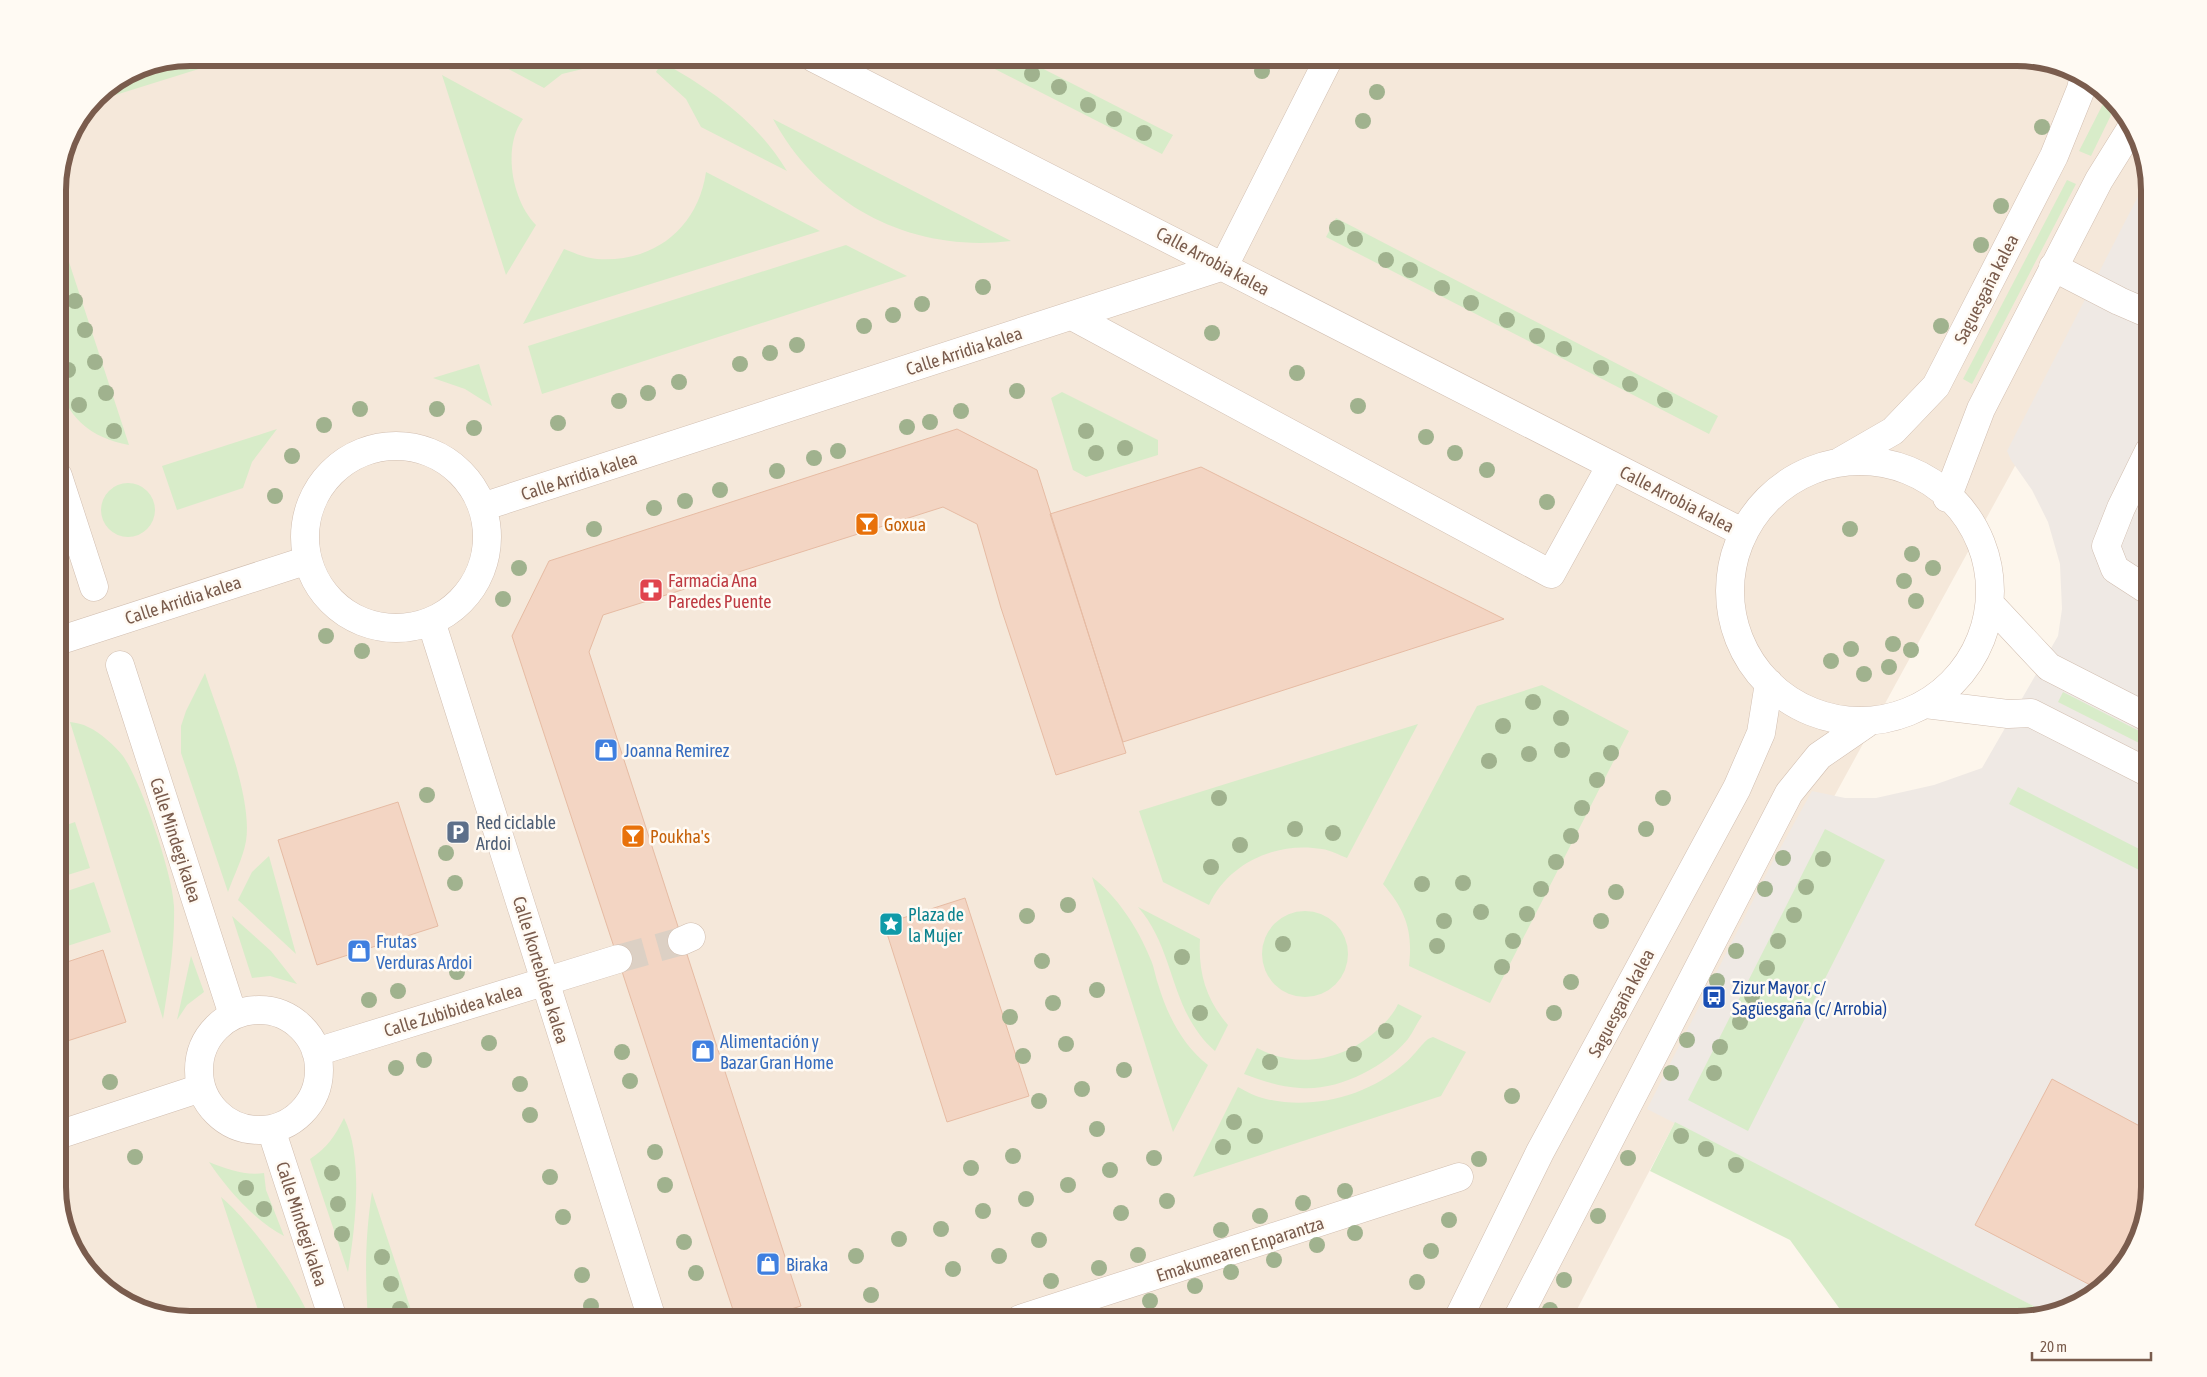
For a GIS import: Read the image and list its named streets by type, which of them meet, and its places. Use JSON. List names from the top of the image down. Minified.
{"streets":{"street":["Calle Arrobia kalea","Saguesgaña kalea","Calle Arridia kalea","Calle Mindegi kalea","Calle Ikortebidea kalea","Calle Zubibidea kalea","Emakumearen Enparantza"]},"crossings":[["Calle Arrobia kalea","Calle Arridia kalea"],["Calle Mindegi kalea","Calle Zubibidea kalea"],["Calle Ikortebidea kalea","Calle Zubibidea kalea"]],"places":{"bar":["Goxua","Poukha's"],"pharmacy":["Farmacia Ana Paredes Puente"],"shop":["Joanna Remirez","Frutas Verduras Ardoi","Alimentación y Bazar Gran Home","Biraka"],"parking":["Red ciclable Ardoi"],"place":["Plaza de la Mujer"],"bus stop":["Zizur Mayor, c/ Sagüesgaña (c/ Arrobia)"]},"scale_bar":"20 m"}
